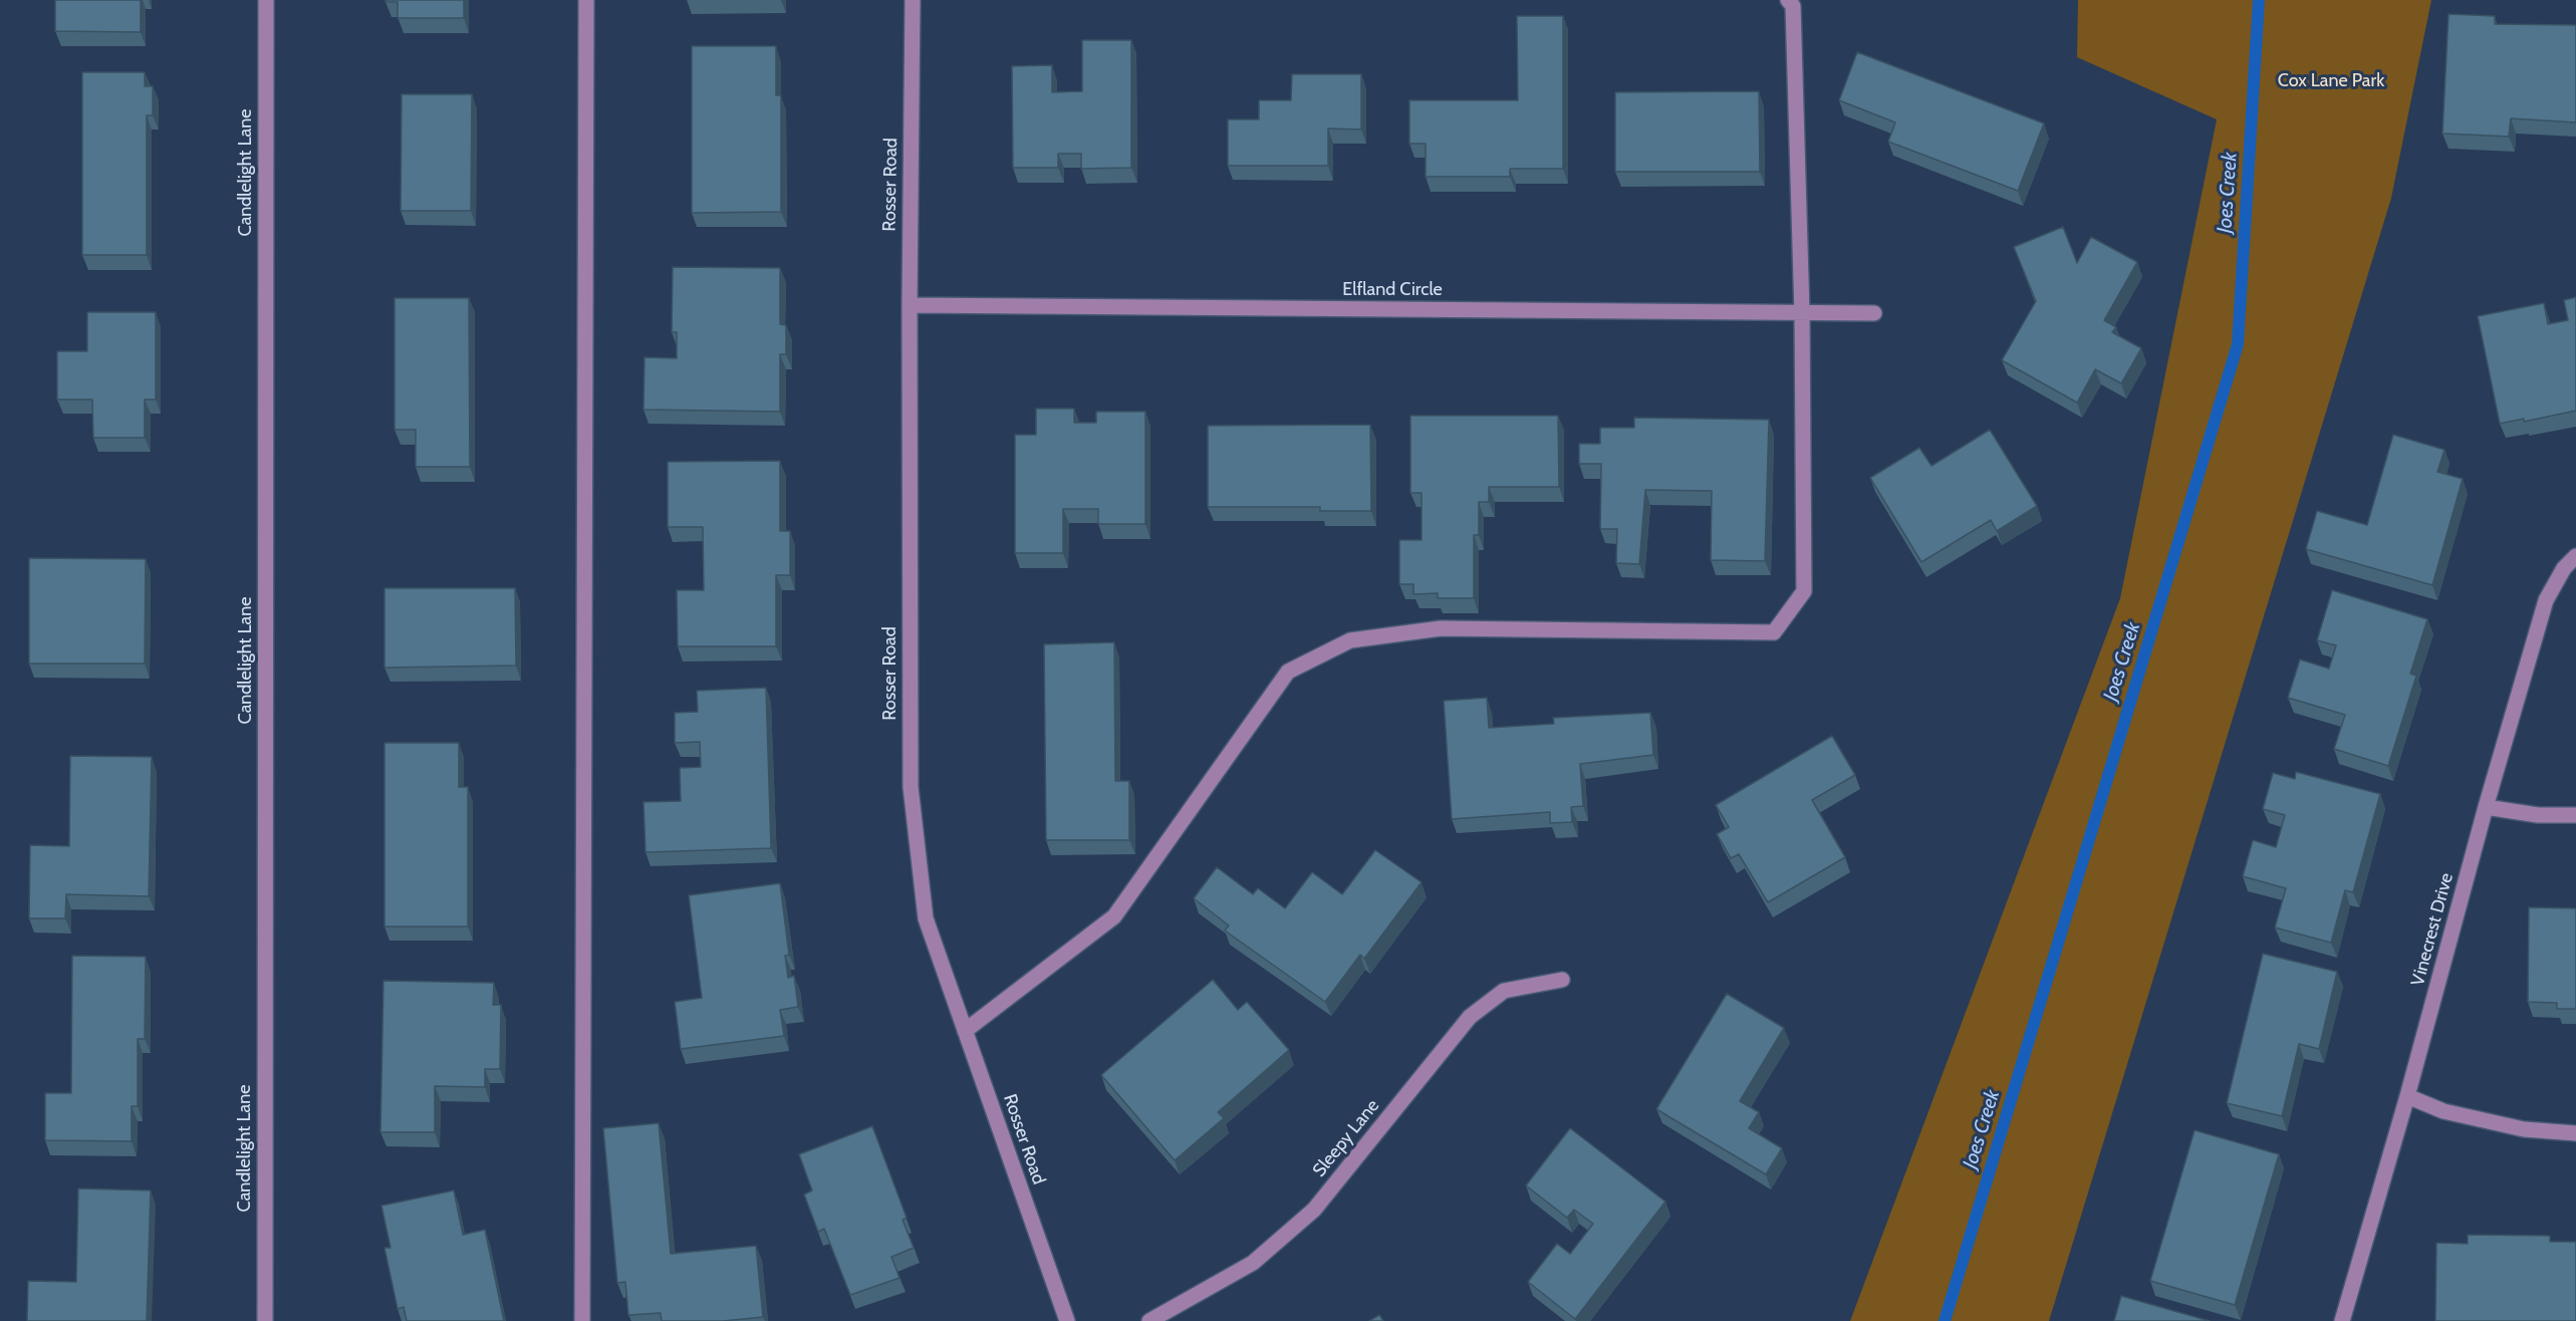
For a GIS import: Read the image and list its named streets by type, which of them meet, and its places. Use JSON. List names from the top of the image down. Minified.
{"streets":{"street":["Candlelight Lane","Rosser Road","Elfland Circle","Vinecrest Drive","Sleepy Lane"]},"crossings":[["Rosser Road","Elfland Circle"]],"water":["Joes Creek"],"parks":["Cox Lane Park"]}
